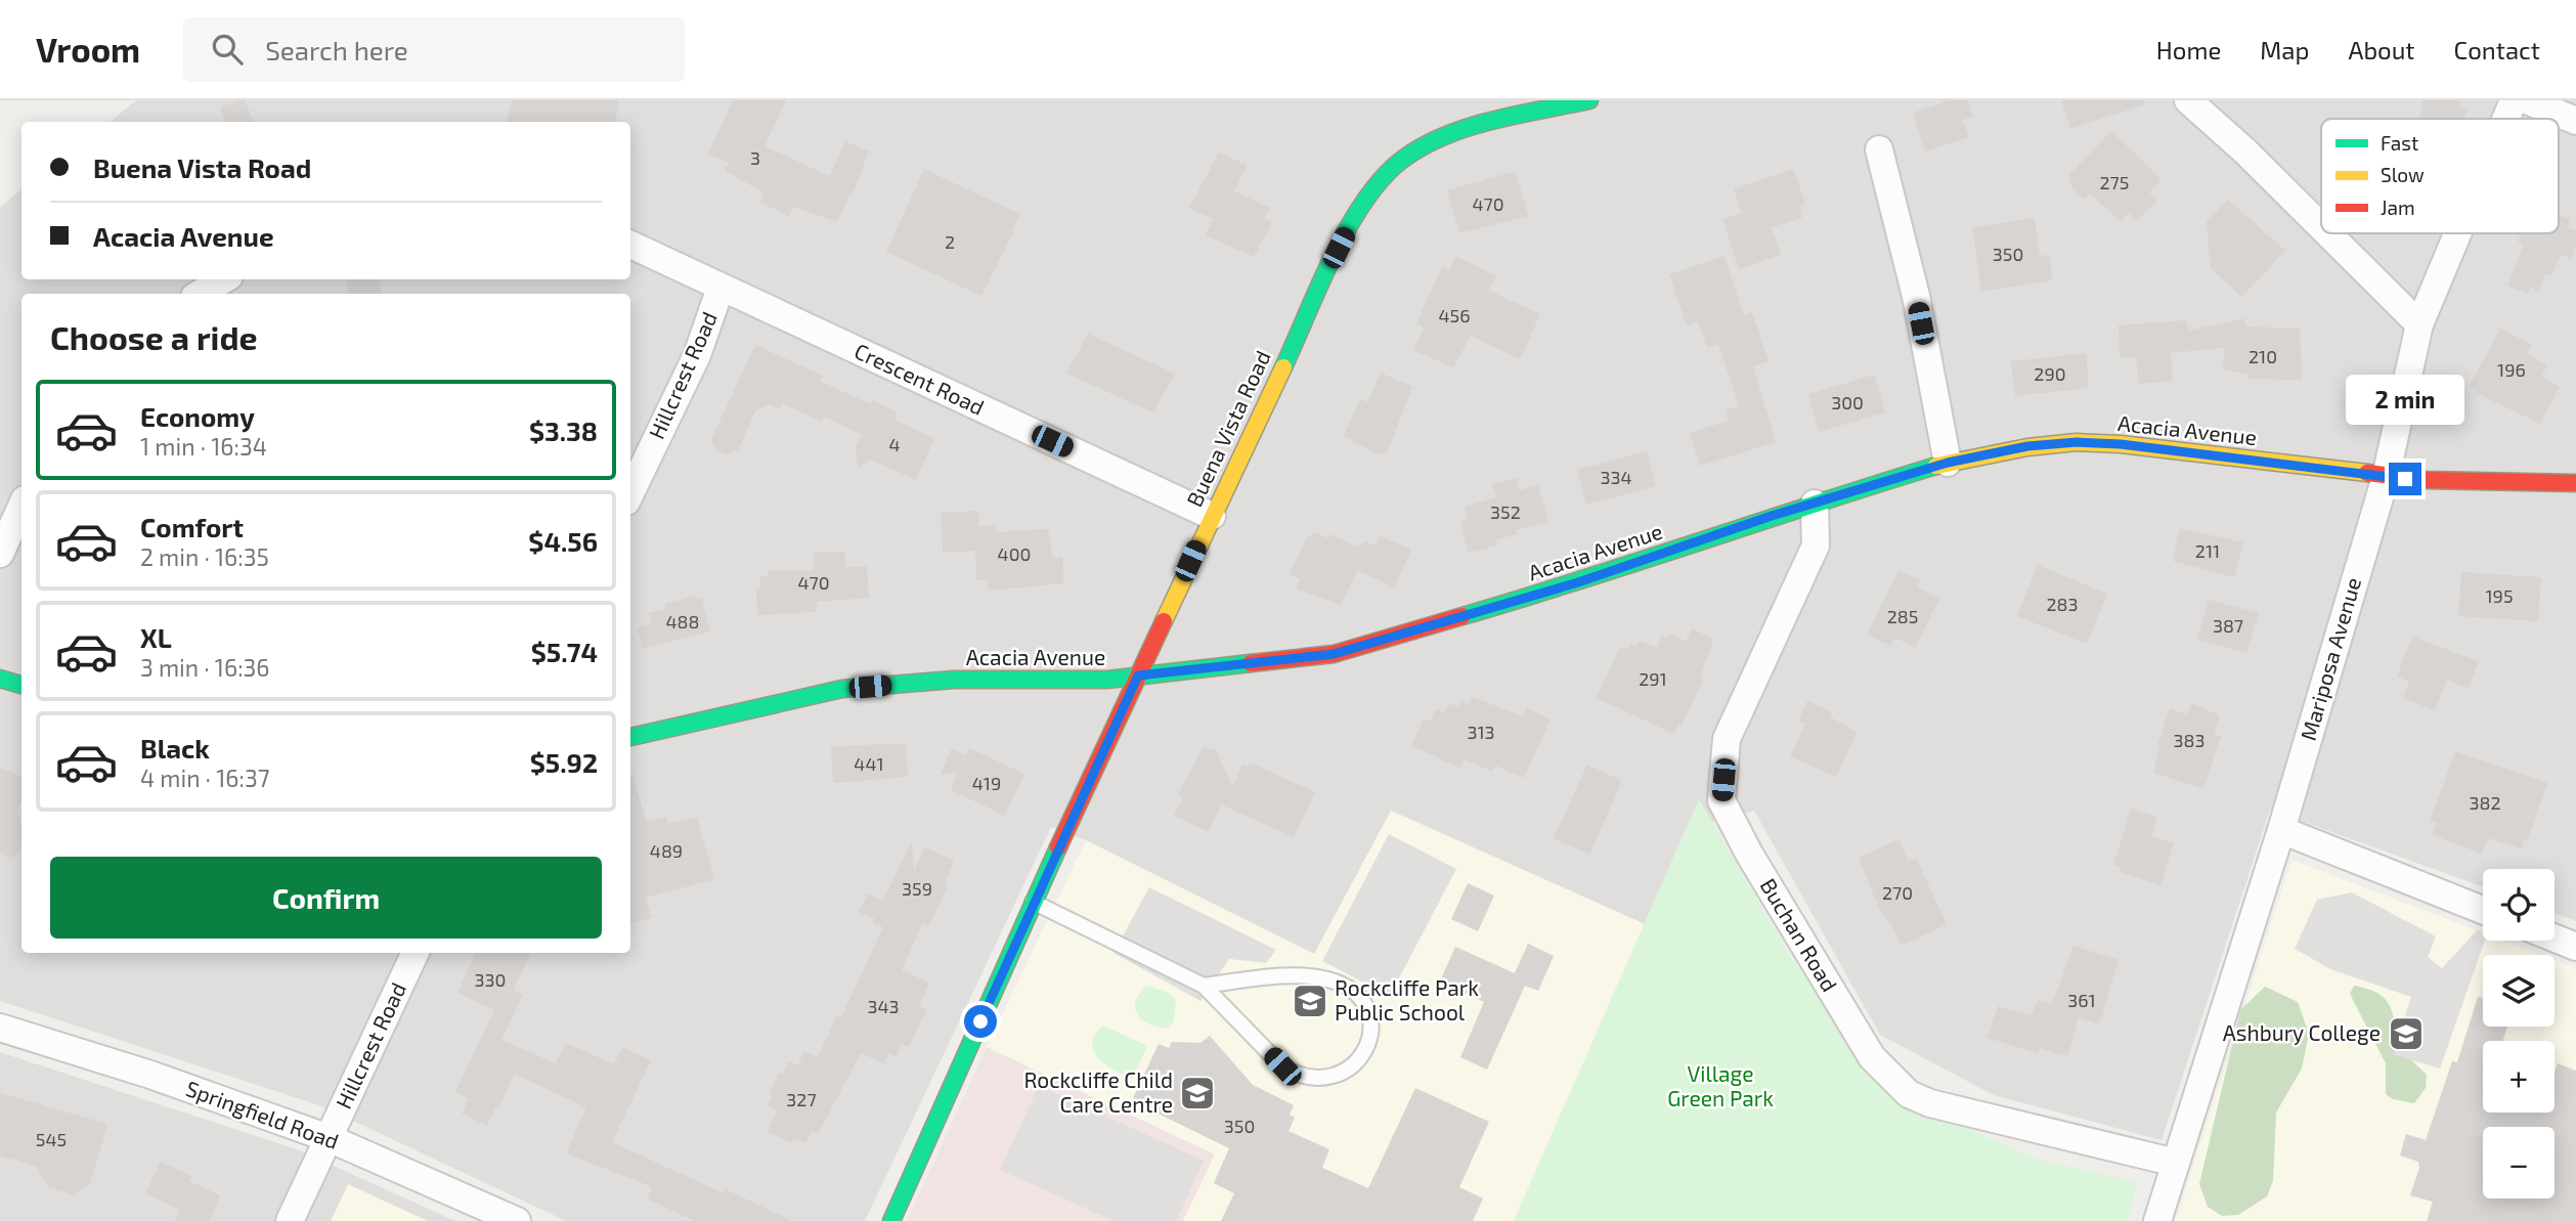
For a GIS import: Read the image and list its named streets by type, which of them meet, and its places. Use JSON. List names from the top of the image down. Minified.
{"streets":{"street":["Hillcrest Road","Crescent Road","Buena Vista Road","Acacia Avenue","Mariposa Avenue","Buchan Road","Springfield Road"]},"crossings":[["Hillcrest Road","Crescent Road"],["Hillcrest Road","Springfield Road"],["Crescent Road","Buena Vista Road"],["Buena Vista Road","Acacia Avenue"],["Acacia Avenue","Mariposa Avenue"],["Acacia Avenue","Buchan Road"],["Mariposa Avenue","Buchan Road"]],"parks":["Village Green Park"],"places":{"school or university":["Rockcliffe Park Public School","Ashbury College","Rockcliffe Child Care Centre"]},"house_numbers":["3","275","470","2","350","456","210","196","290","300","4","334","352","211","400","470","195","283","285","488","387","291","313","383","441","419","382","489","359","270","330","361","343","327","350","545"],"legend":["Fast","Slow","Jam"],"page":{"header":"Vroom","search":"Search here","nav":["Home","Map","About","Contact"],"banner":["Buena Vista Road","Acacia Avenue"],"heading":"Choose a ride","bubble":"2 min","list":[{"name":"Economy","note":"1 min · 16:34","value":"$3.38"},{"name":"Comfort","note":"2 min · 16:35","value":"$4.56"},{"name":"XL","note":"3 min · 16:36","value":"$5.74"},{"name":"Black","note":"4 min · 16:37","value":"$5.92"}],"buttons":"Confirm","map_buttons":["+","−"]}}
